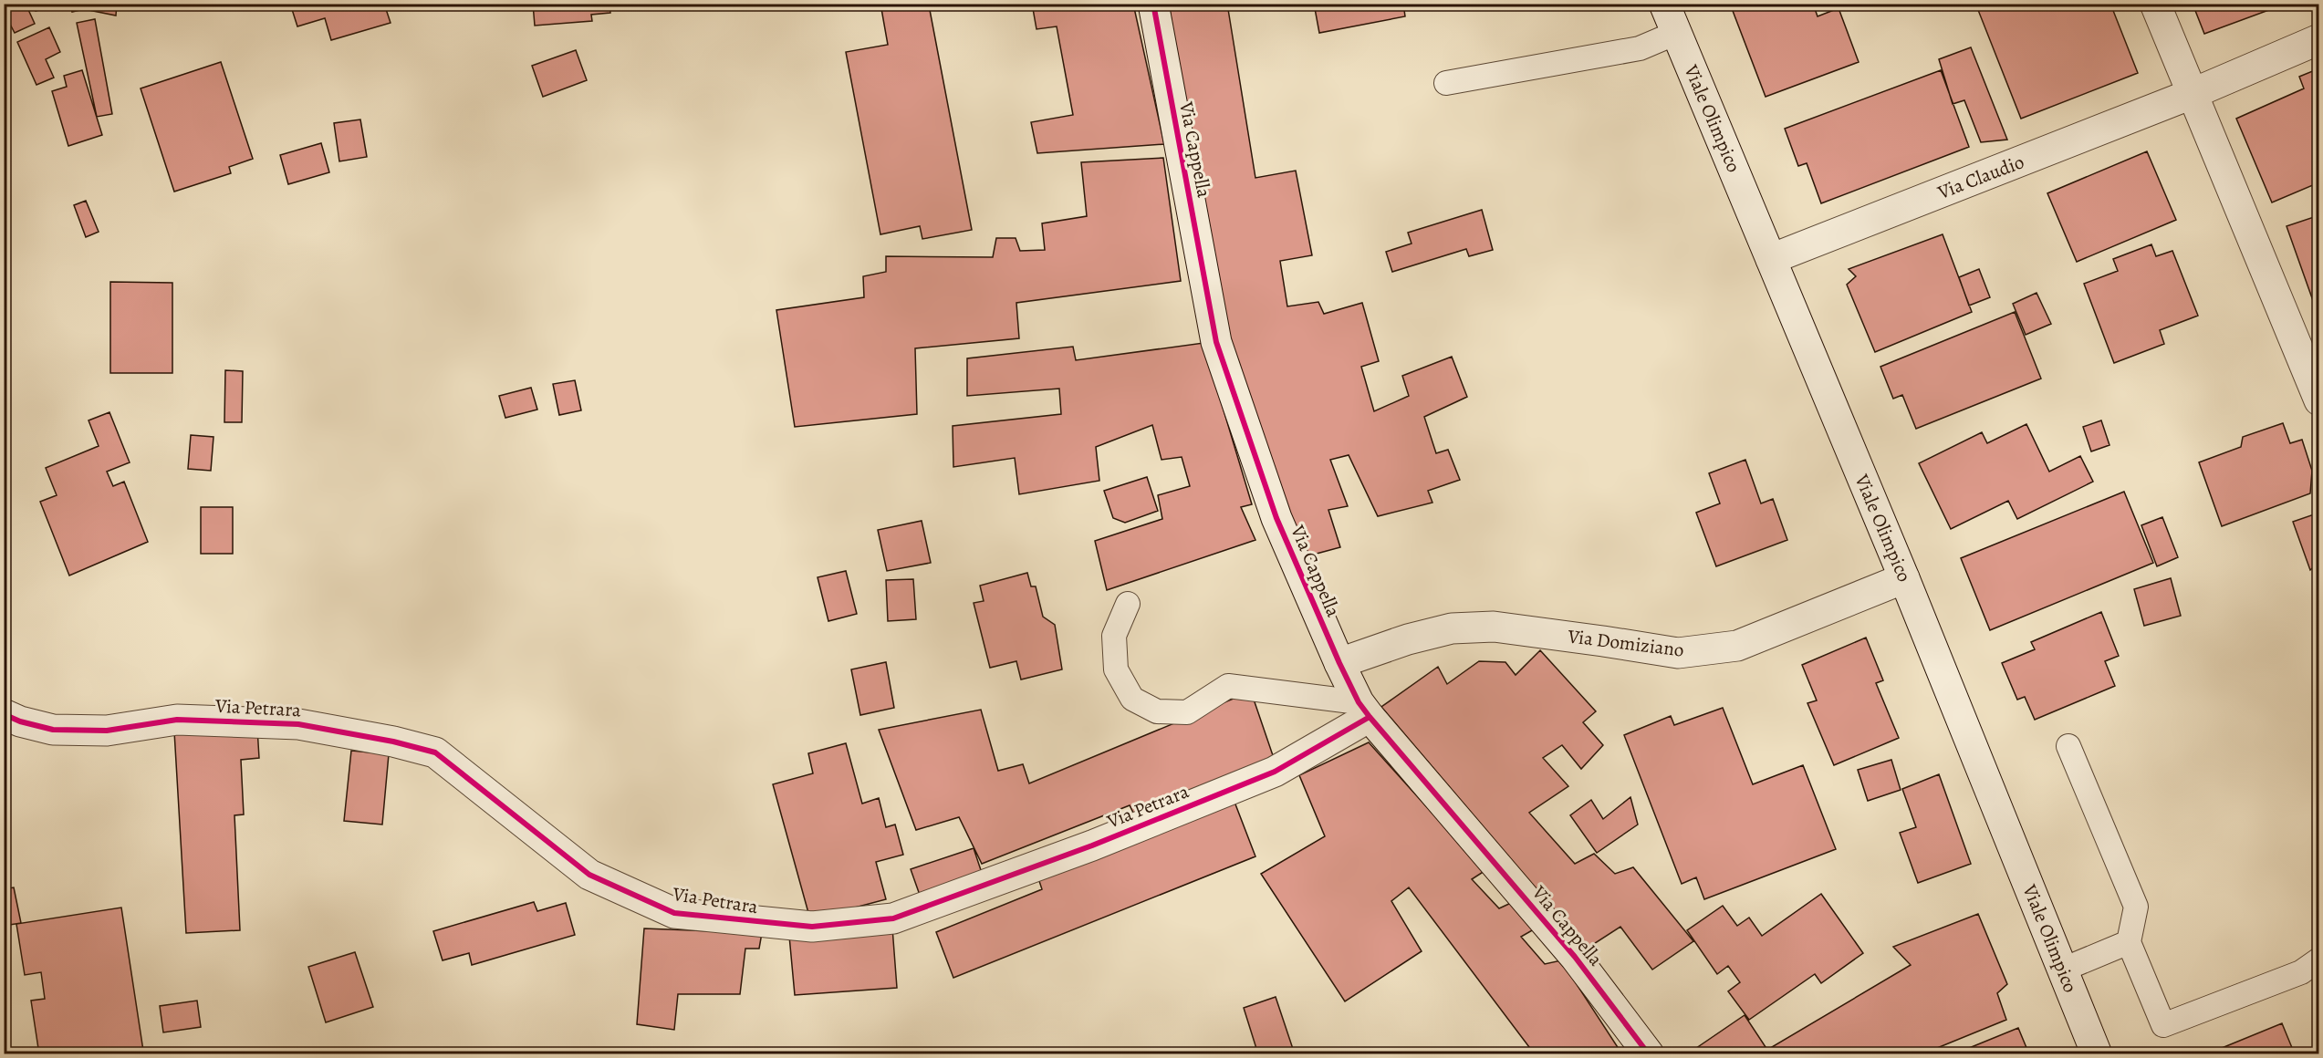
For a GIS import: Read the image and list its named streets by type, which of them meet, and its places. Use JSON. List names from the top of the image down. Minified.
{"streets":{"street":["Viale Olimpico","Via Cappella","Via Claudio","Via Domiziano","Via Petrara"]},"crossings":[["Viale Olimpico","Via Claudio"],["Viale Olimpico","Via Domiziano"],["Via Cappella","Via Domiziano"],["Via Cappella","Via Petrara"]]}
